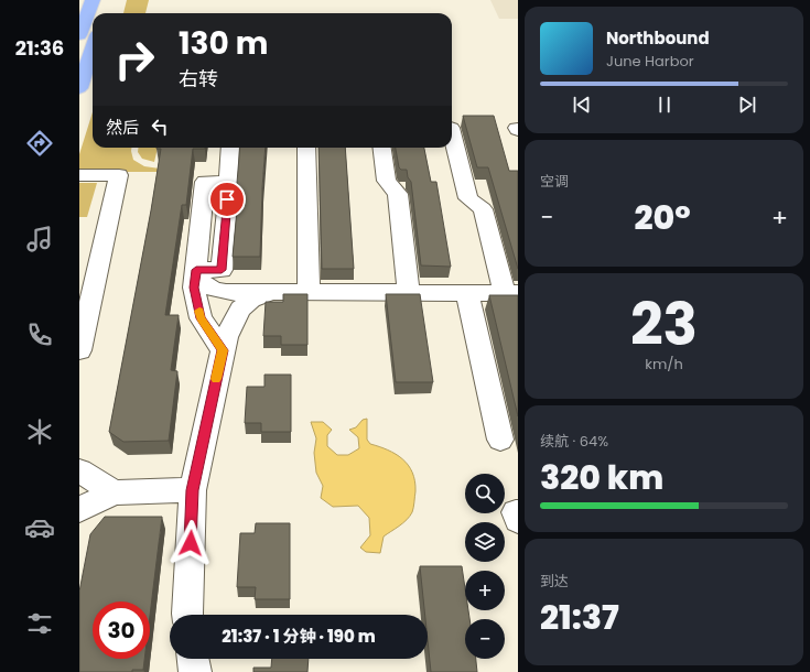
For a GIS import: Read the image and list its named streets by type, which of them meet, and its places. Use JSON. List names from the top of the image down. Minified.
{"page":{"tabs":"21:36","turn":["130 m","右转"],"song":["Northbound","June Harbor"],"then":"然后","tile":["空调",["23","km/h"],["续航 · 64%","320 km"],["到达","21:37"]],"heat":["−","20°","+"],"map_buttons":["+","−"],"limit":"30","trip":"21:37 · 1 分钟 · 190 m"}}
